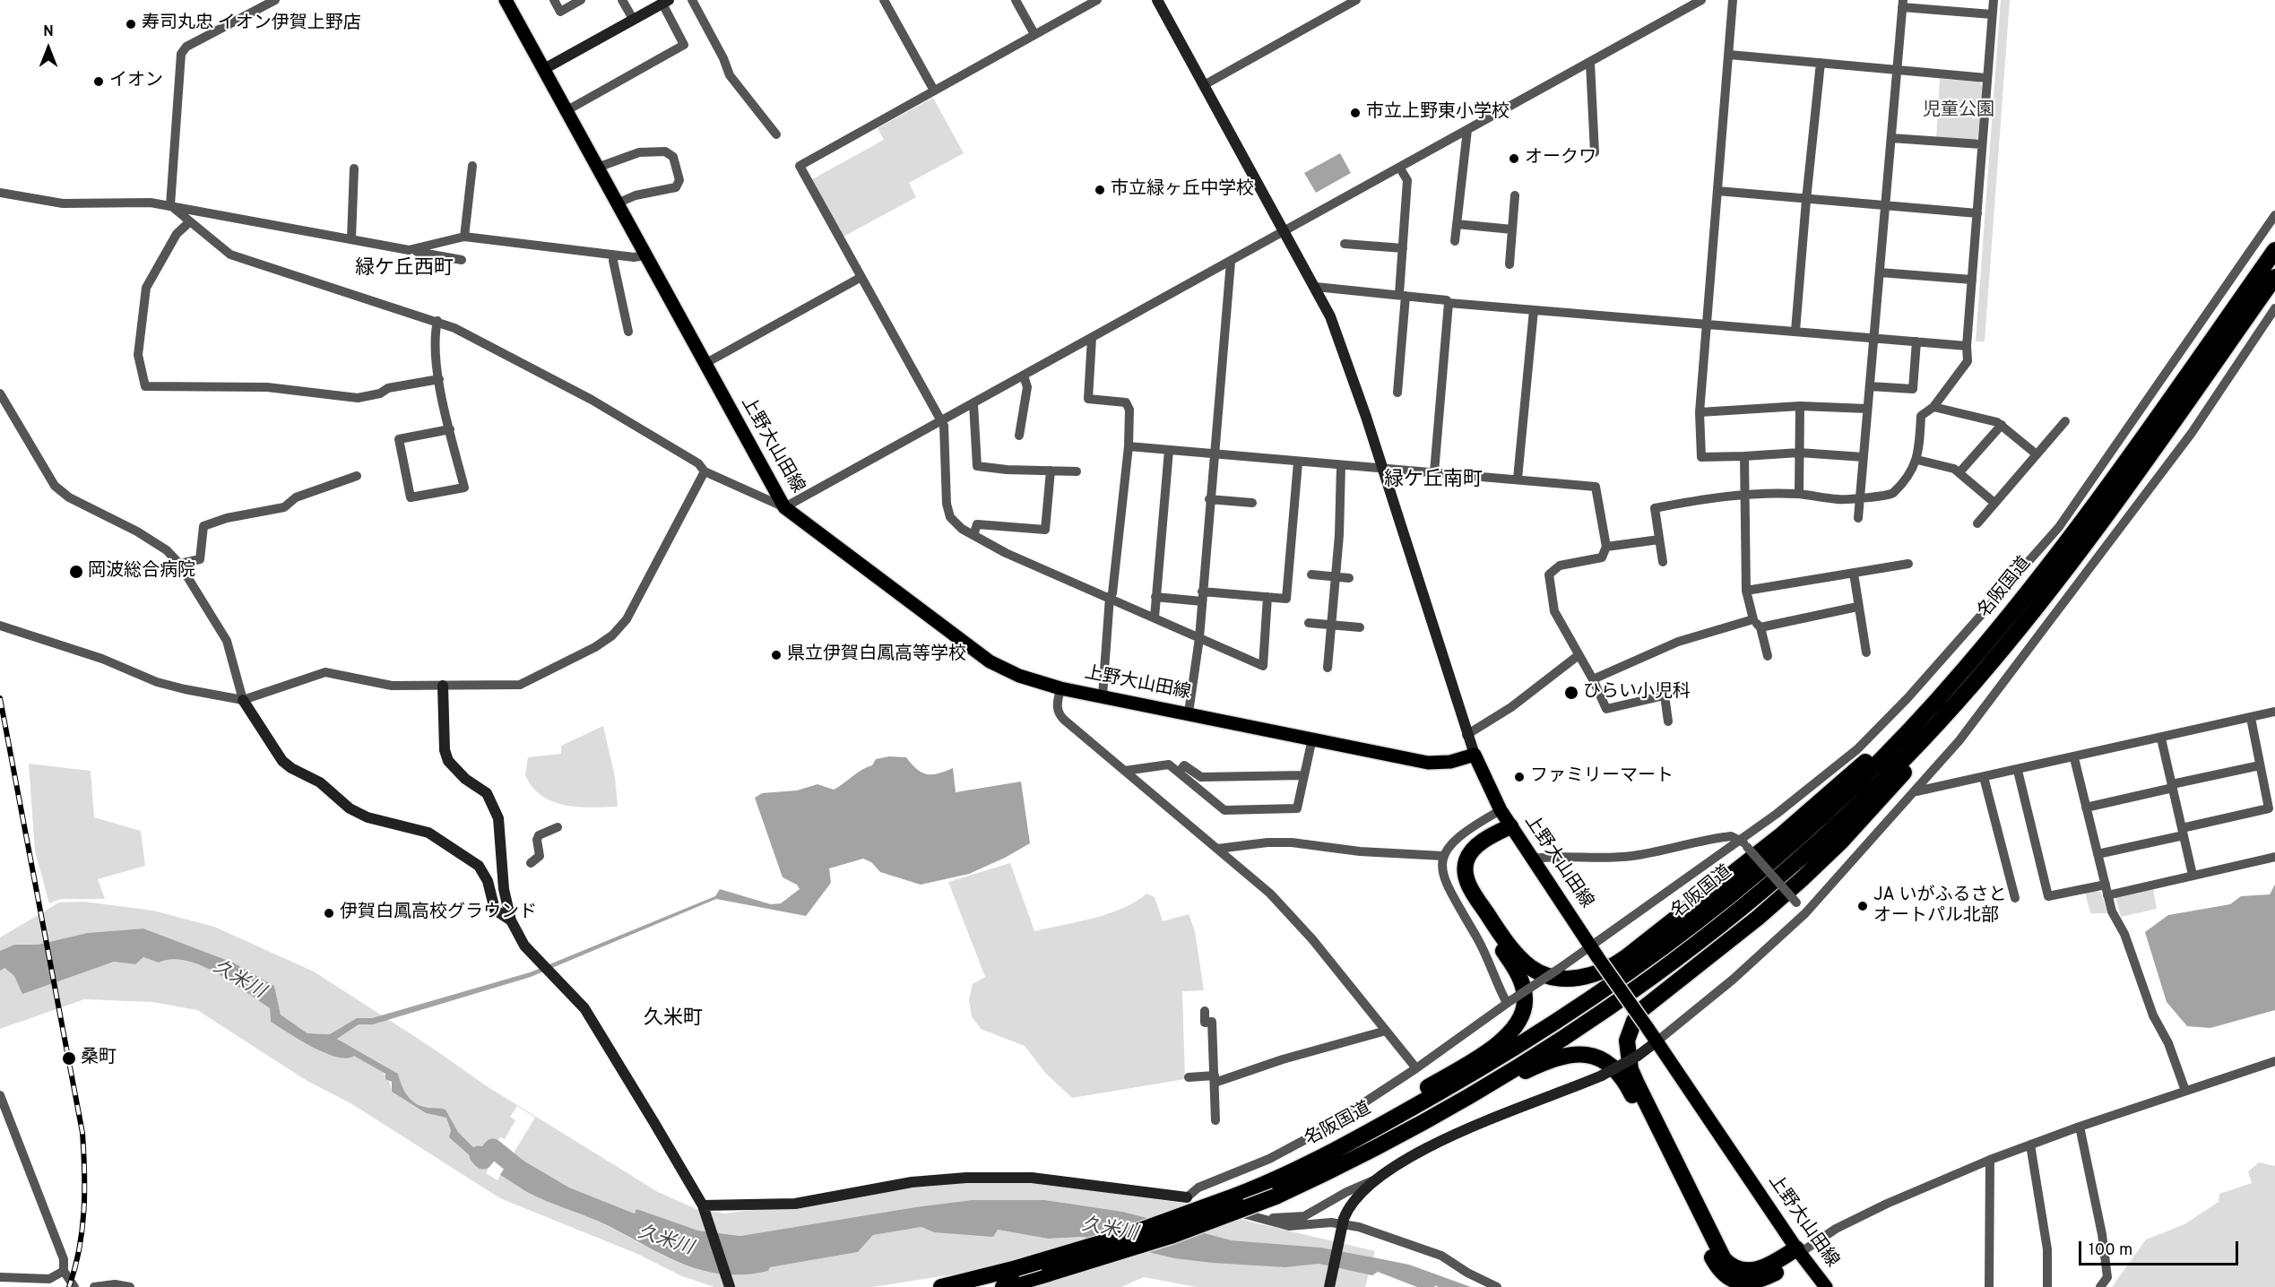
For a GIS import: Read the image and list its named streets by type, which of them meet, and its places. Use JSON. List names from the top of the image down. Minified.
{"streets":{"highway":["名阪国道"],"main road":["上野大山田線"]},"districts":["緑ケ丘西町","緑ケ丘南町","久米町"],"water":["久米川"],"parks":["児童公園"],"places":["寿司丸忠 イオン伊賀上野店","イオン","市立上野東小学校","オークワ","市立緑ヶ丘中学校","岡波総合病院","県立伊賀白鳳高等学校","ひらい小児科","ファミリーマート","JA いがふるさと オートパル北部","伊賀白鳳高校グラウンド","桑町"],"scale_bar":"100 m","north":"top"}
